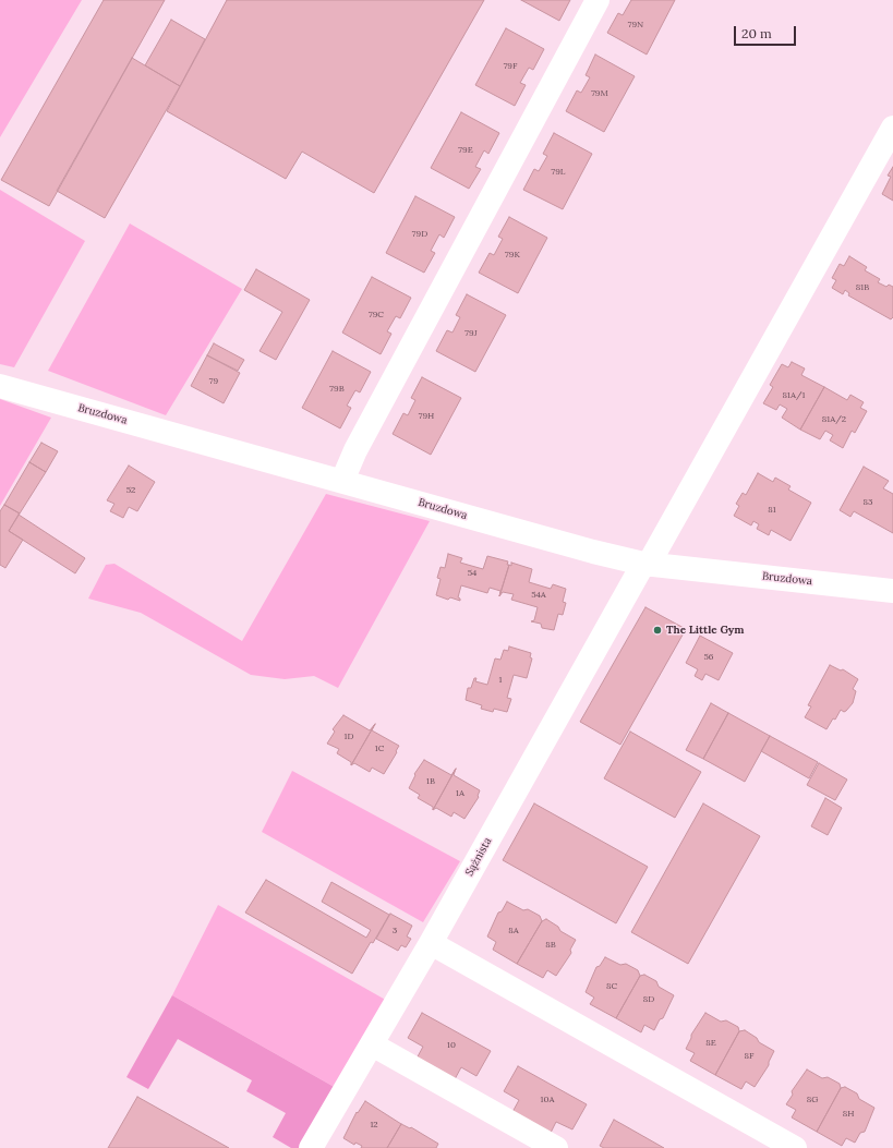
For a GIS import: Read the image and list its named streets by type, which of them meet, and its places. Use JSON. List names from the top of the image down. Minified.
{"streets":{"street":["Bruzdowa","Sążnista"]},"crossings":[["Bruzdowa","Sążnista"]],"places":["The Little Gym"],"house_numbers":["79N","79F","79M","79E","79L","79D","79K","81B","79C","79J","79","79B","81A/1","79H","81A/2","52","83","81","54","54A","56","1","1D","1C","1B","1A","3","8A","8B","8C","8D","8E","10","8F","10A","8G","8H","12"],"scale_bar":"20 m"}
